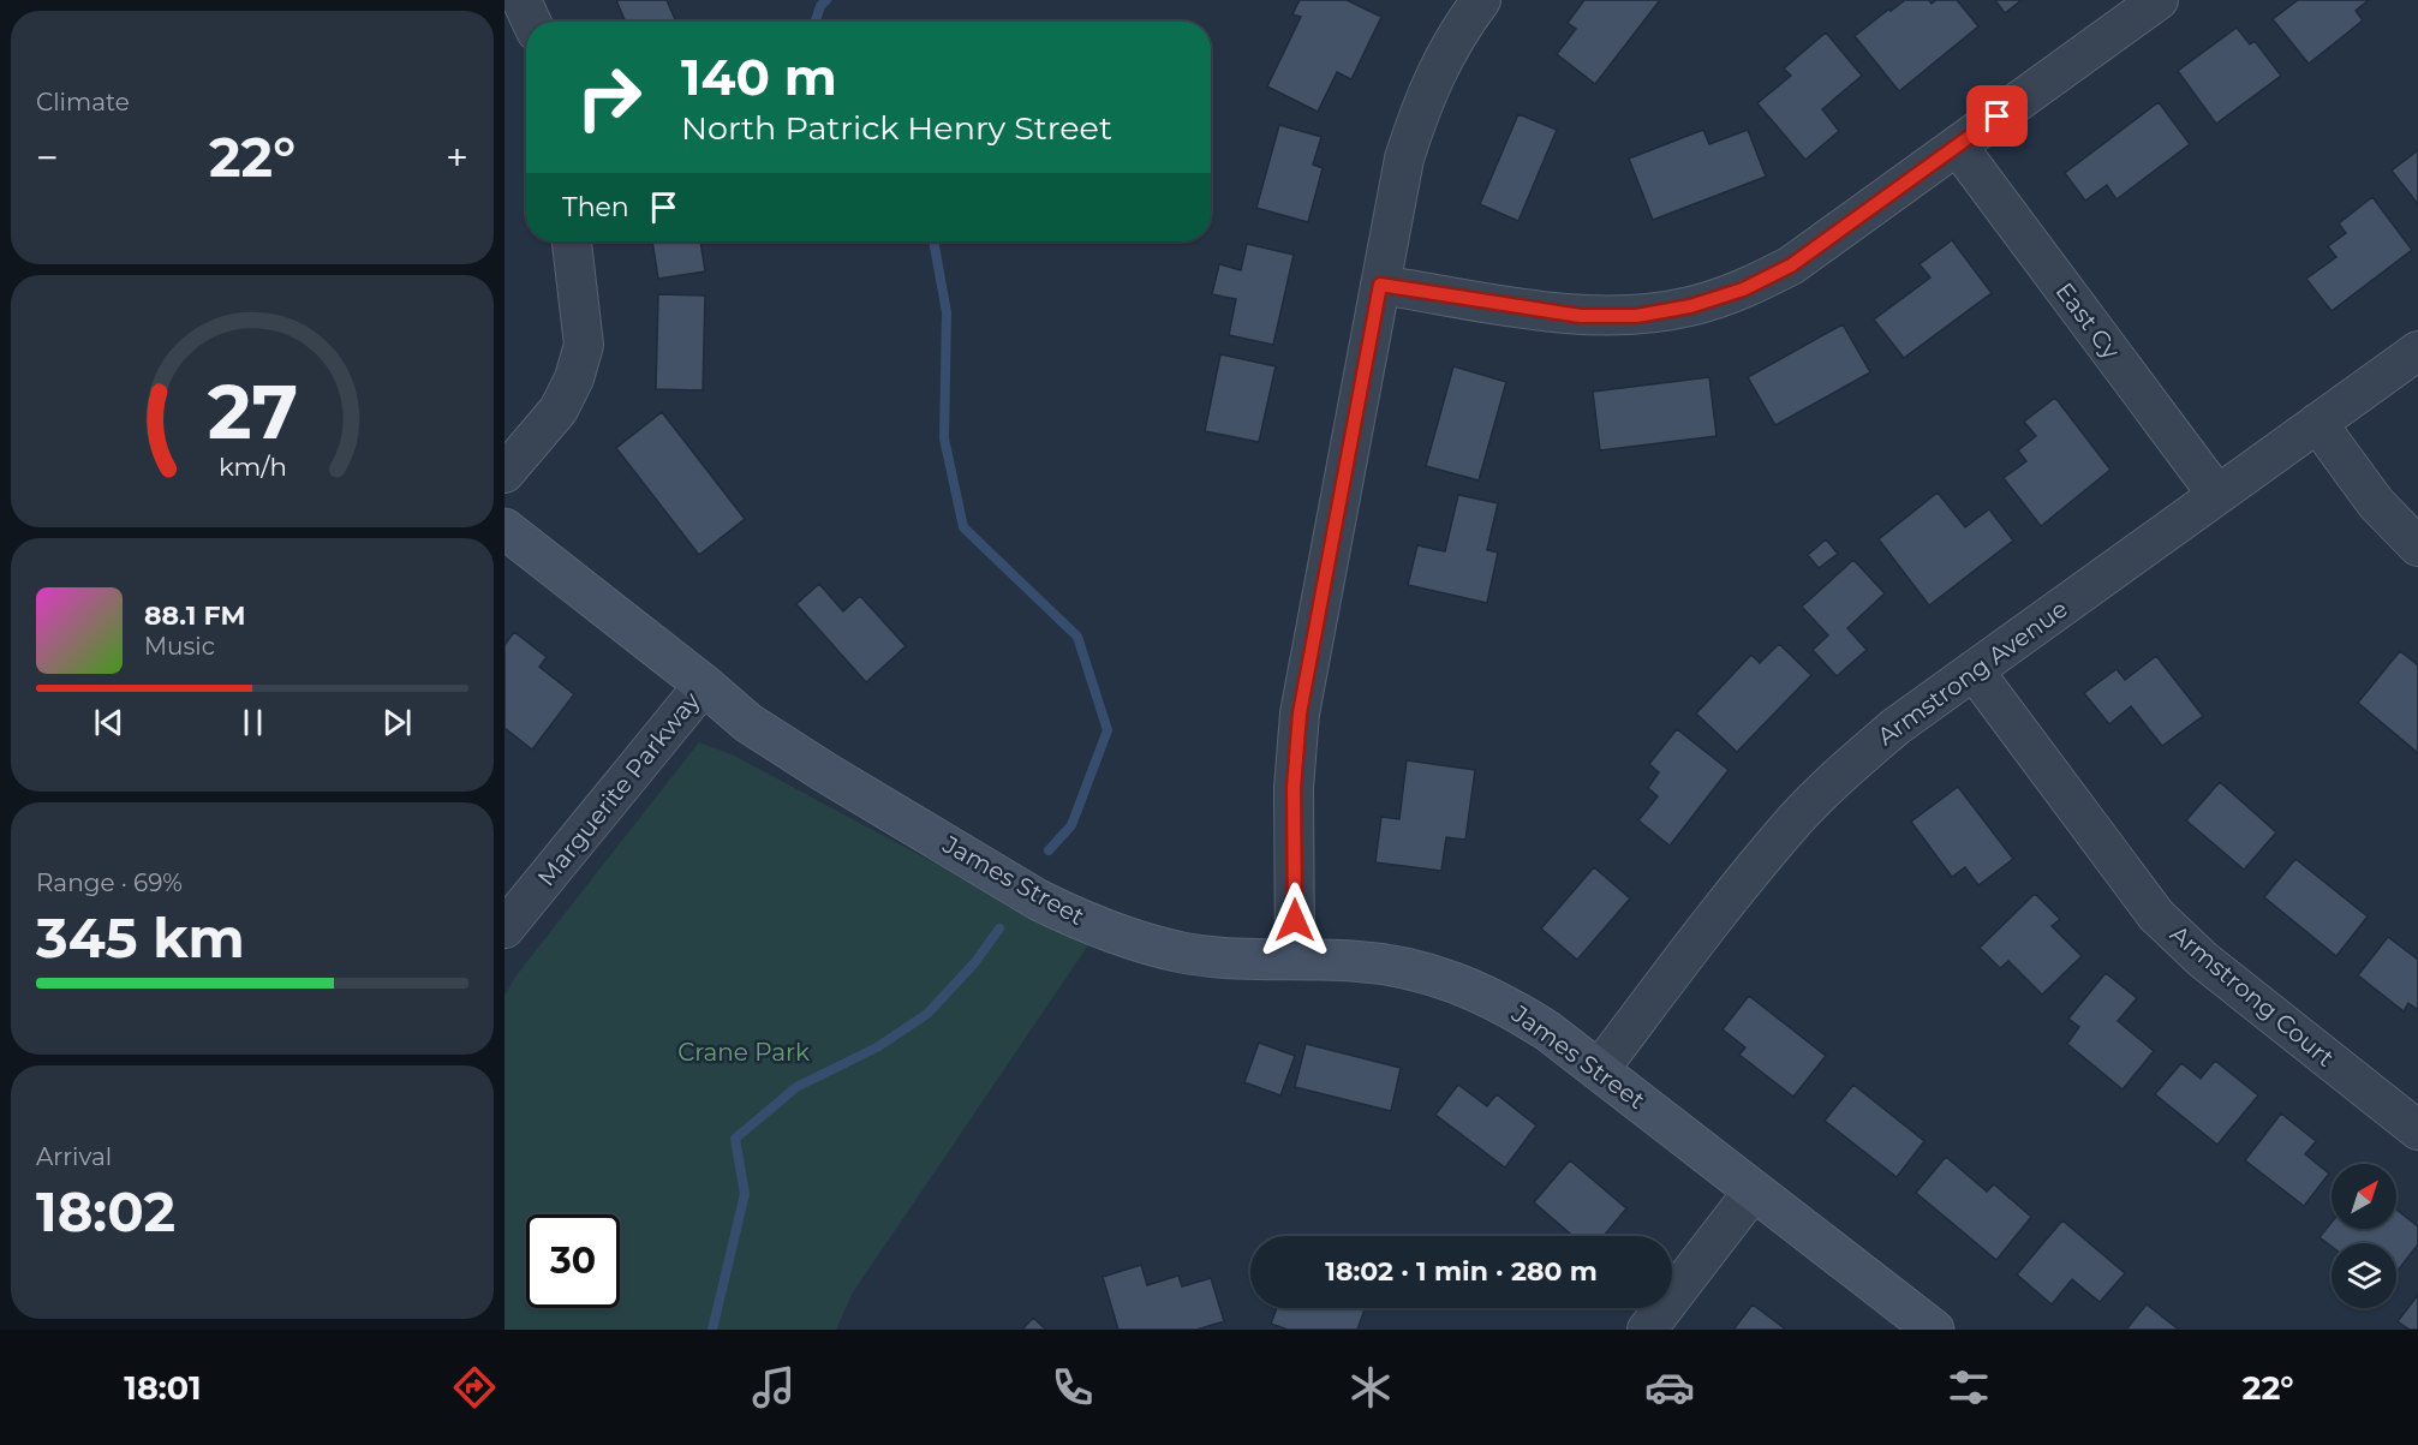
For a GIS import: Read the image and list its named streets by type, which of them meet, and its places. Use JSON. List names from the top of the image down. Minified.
{"streets":{"street":["East Cy","Armstrong Avenue","Marguerite Parkway","James Street","Armstrong Court"]},"crossings":[["East Cy","Armstrong Avenue"],["Armstrong Avenue","James Street"],["Armstrong Avenue","Armstrong Court"],["Marguerite Parkway","James Street"]],"parks":["Crane Park"],"north":"top right","page":{"tile":["Climate",["Range · 69%","345 km"],["Arrival","18:02"]],"turn":["140 m","North Patrick Henry Street"],"heat":["−","22°","+"],"then":"Then","song":["88.1 FM","Music"],"limit":"30","trip":"18:02 · 1 min · 280 m","tabs":["18:01","22°"],"gauge":["27","km/h"]}}
